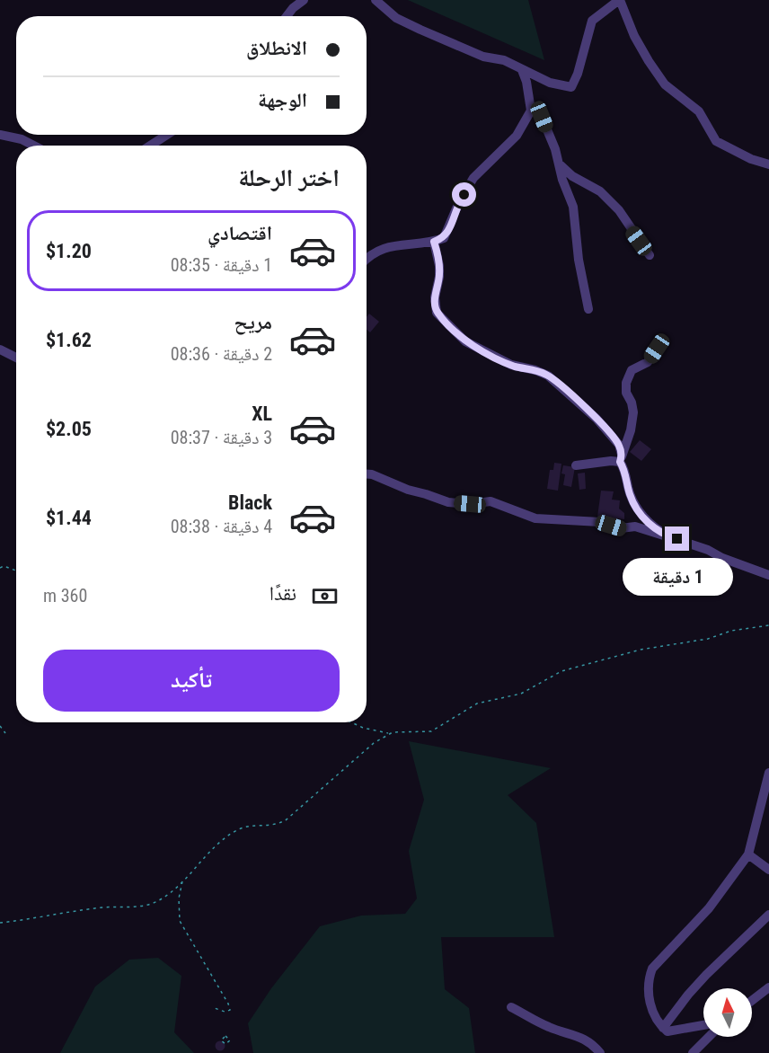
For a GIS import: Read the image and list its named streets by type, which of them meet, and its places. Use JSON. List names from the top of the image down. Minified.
{"north":"top","page":{"banner":["الانطلاق","الوجهة"],"heading":"اختر الرحلة","list":[{"name":"اقتصادي","note":"1 دقيقة · 08:35","value":"$1.20"},{"name":"مريح","note":"2 دقيقة · 08:36","value":"$1.62"},{"name":"XL","note":"3 دقيقة · 08:37","value":"$2.05"},{"name":"Black","note":"4 دقيقة · 08:38","value":"$1.44"}],"bubble":"1 دقيقة","pay":["نقدًا","360 m"],"buttons":"تأكيد"}}
